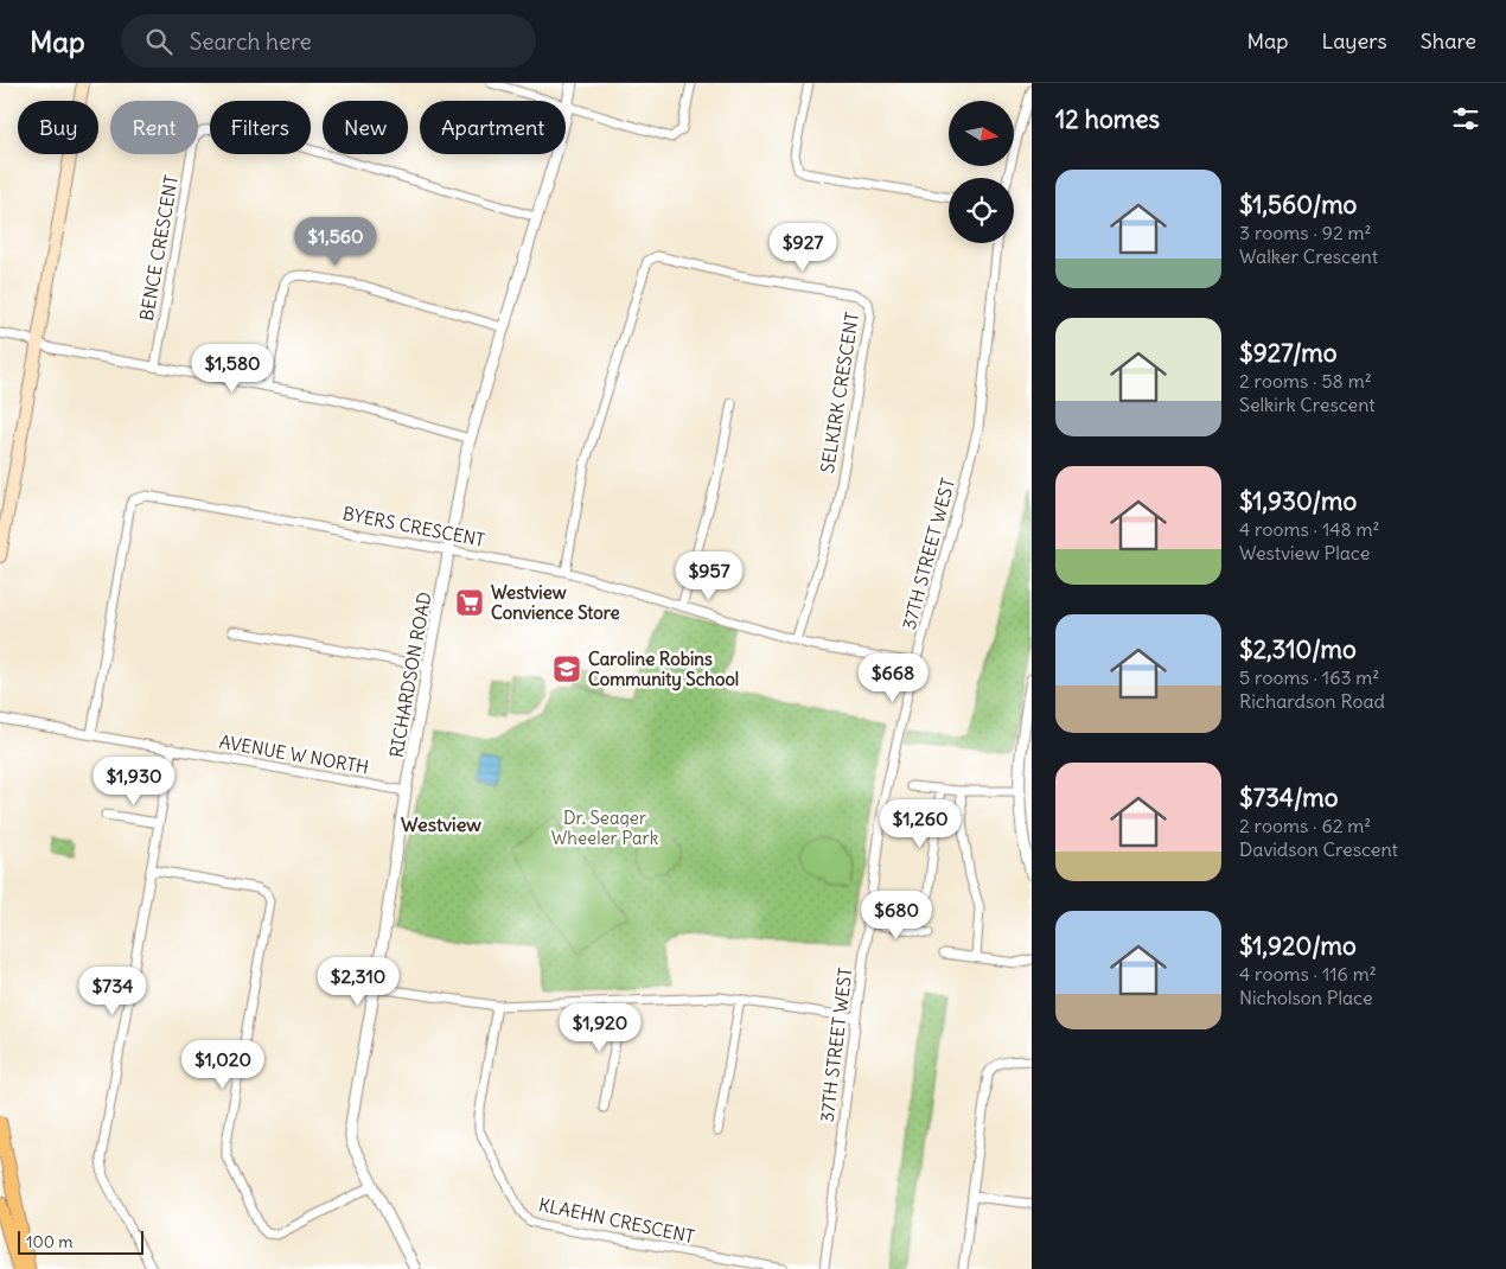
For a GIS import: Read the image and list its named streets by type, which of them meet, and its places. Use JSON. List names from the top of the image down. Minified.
{"streets":{"street":["BENCE CRESCENT","SELKIRK CRESCENT","BYERS CRESCENT","37TH STREET WEST","RICHARDSON ROAD","AVENUE W NORTH","KLAEHN CRESCENT"]},"crossings":[["BENCE CRESCENT","RICHARDSON ROAD"],["SELKIRK CRESCENT","BYERS CRESCENT"],["BYERS CRESCENT","37TH STREET WEST"],["BYERS CRESCENT","RICHARDSON ROAD"],["BYERS CRESCENT","AVENUE W NORTH"],["RICHARDSON ROAD","AVENUE W NORTH"]],"districts":["Westview"],"parks":["Dr. Seager Wheeler Park"],"places":{"supermarket":["Westview Convience Store"],"school or university":["Caroline Robins Community School"]},"scale_bar":"100 m","north":"right","page":{"header":"Map","search":"Search here","nav":["Map","Layers","Share"],"heading":"12 homes","chip":["Buy","Rent","Filters","New","Apartment"],"list":[{"name":"$1,560/mo","note":"3 rooms · 92 m² · Walker Crescent"},{"name":"$927/mo","note":"2 rooms · 58 m² · Selkirk Crescent"},{"name":"$1,930/mo","note":"4 rooms · 148 m² · Westview Place"},{"name":"$2,310/mo","note":"5 rooms · 163 m² · Richardson Road"},{"name":"$734/mo","note":"2 rooms · 62 m² · Davidson Crescent"},{"name":"$1,920/mo","note":"4 rooms · 116 m² · Nicholson Place"}],"price":["$1,560","$927","$1,580","$957","$668","$1,930","$1,260","$680","$2,310","$734","$1,920","$1,020"],"scale":"100 m"}}
